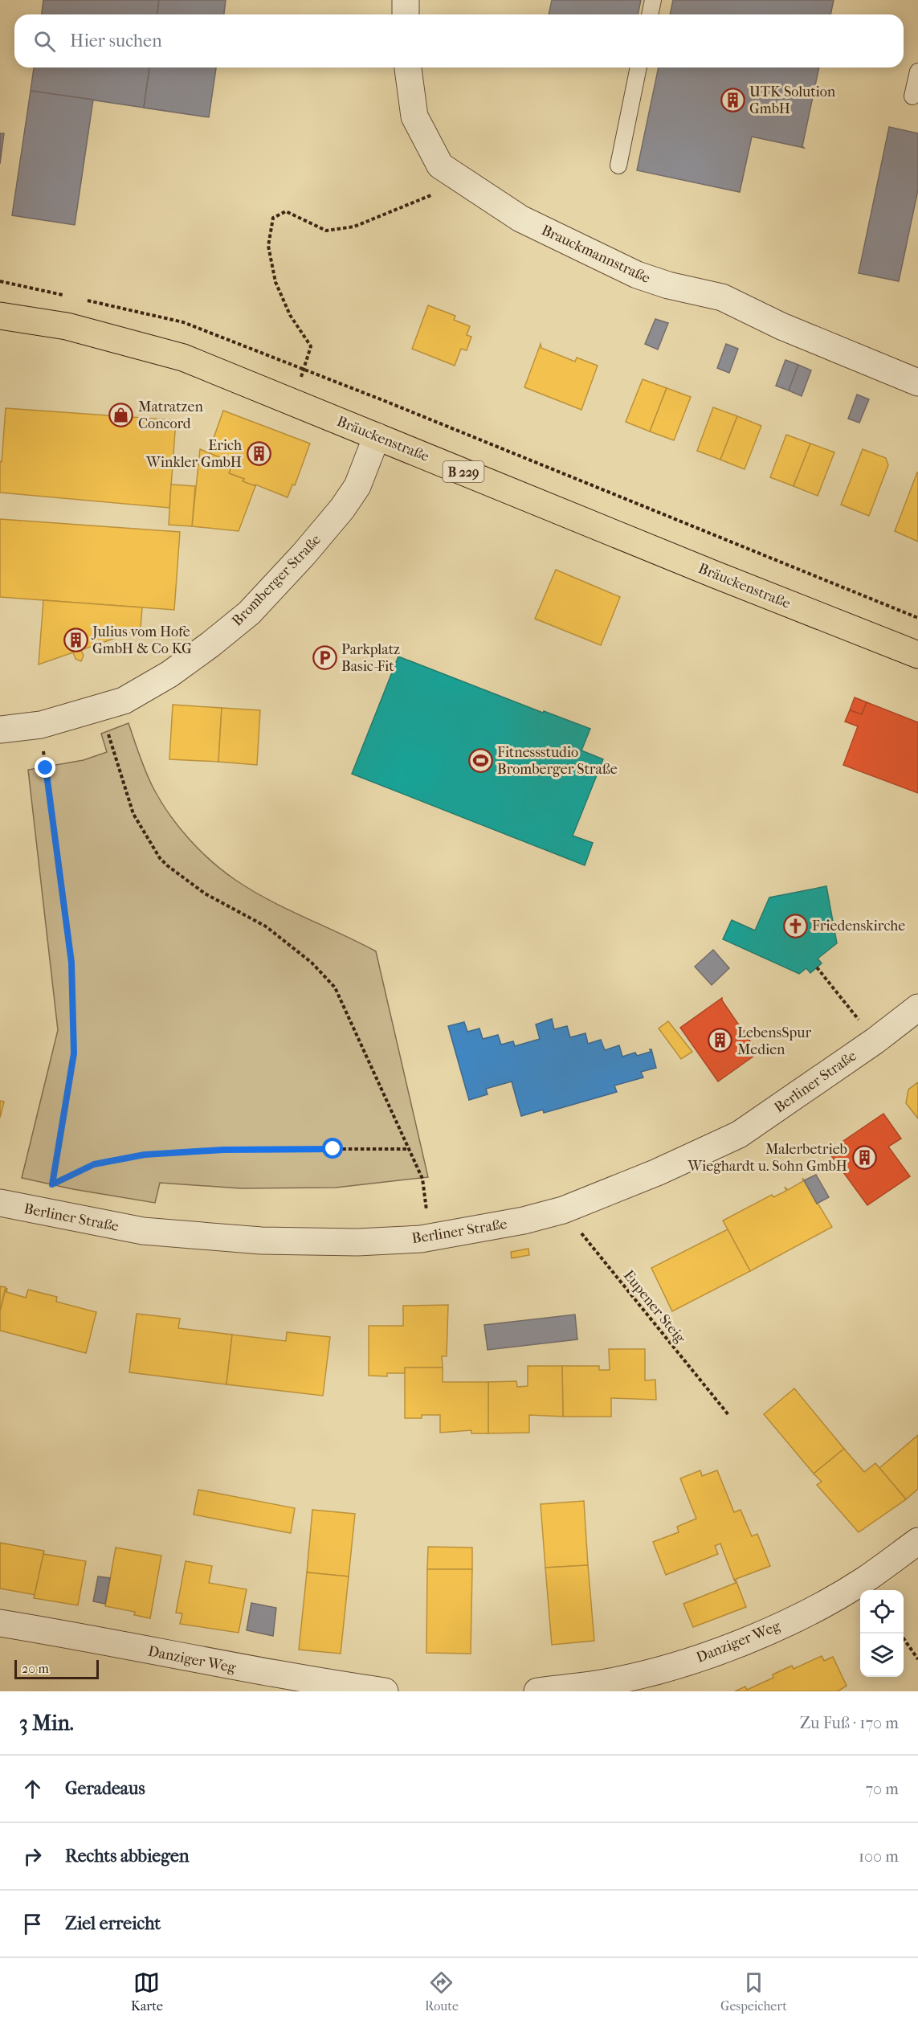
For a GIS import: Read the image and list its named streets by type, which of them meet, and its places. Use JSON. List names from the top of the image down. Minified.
{"streets":{"main road":["Bräuckenstraße","B 229"],"street":["Brauckmannstraße","Bromberger Straße","Berliner Straße","Danziger Weg"],"path":["Eupener Steig"]},"crossings":[["Bräuckenstraße","Bromberger Straße"],["Berliner Straße","Eupener Steig"]],"places":{"building":["UTK Solution GmbH","Erich Winkler GmbH","Julius vom Hofe GmbH & Co KG","LebensSpur Medien","Malerbetrieb Wieghardt u. Sohn GmbH"],"shop":["Matratzen Concord"],"parking":["Parkplatz Basic-Fit"],"sports":["Fitnessstudio Bromberger Straße"],"church":["Friedenskirche"]},"scale_bar":"20 m","page":{"search":"Hier suchen","scale":"20 m","heading":["3 Min.","Zu Fuß · 170 m"],"list":[["Geradeaus","70 m"],["Rechts abbiegen","100 m"],"Ziel erreicht"],"nav":["Karte","Route","Gespeichert"]}}
